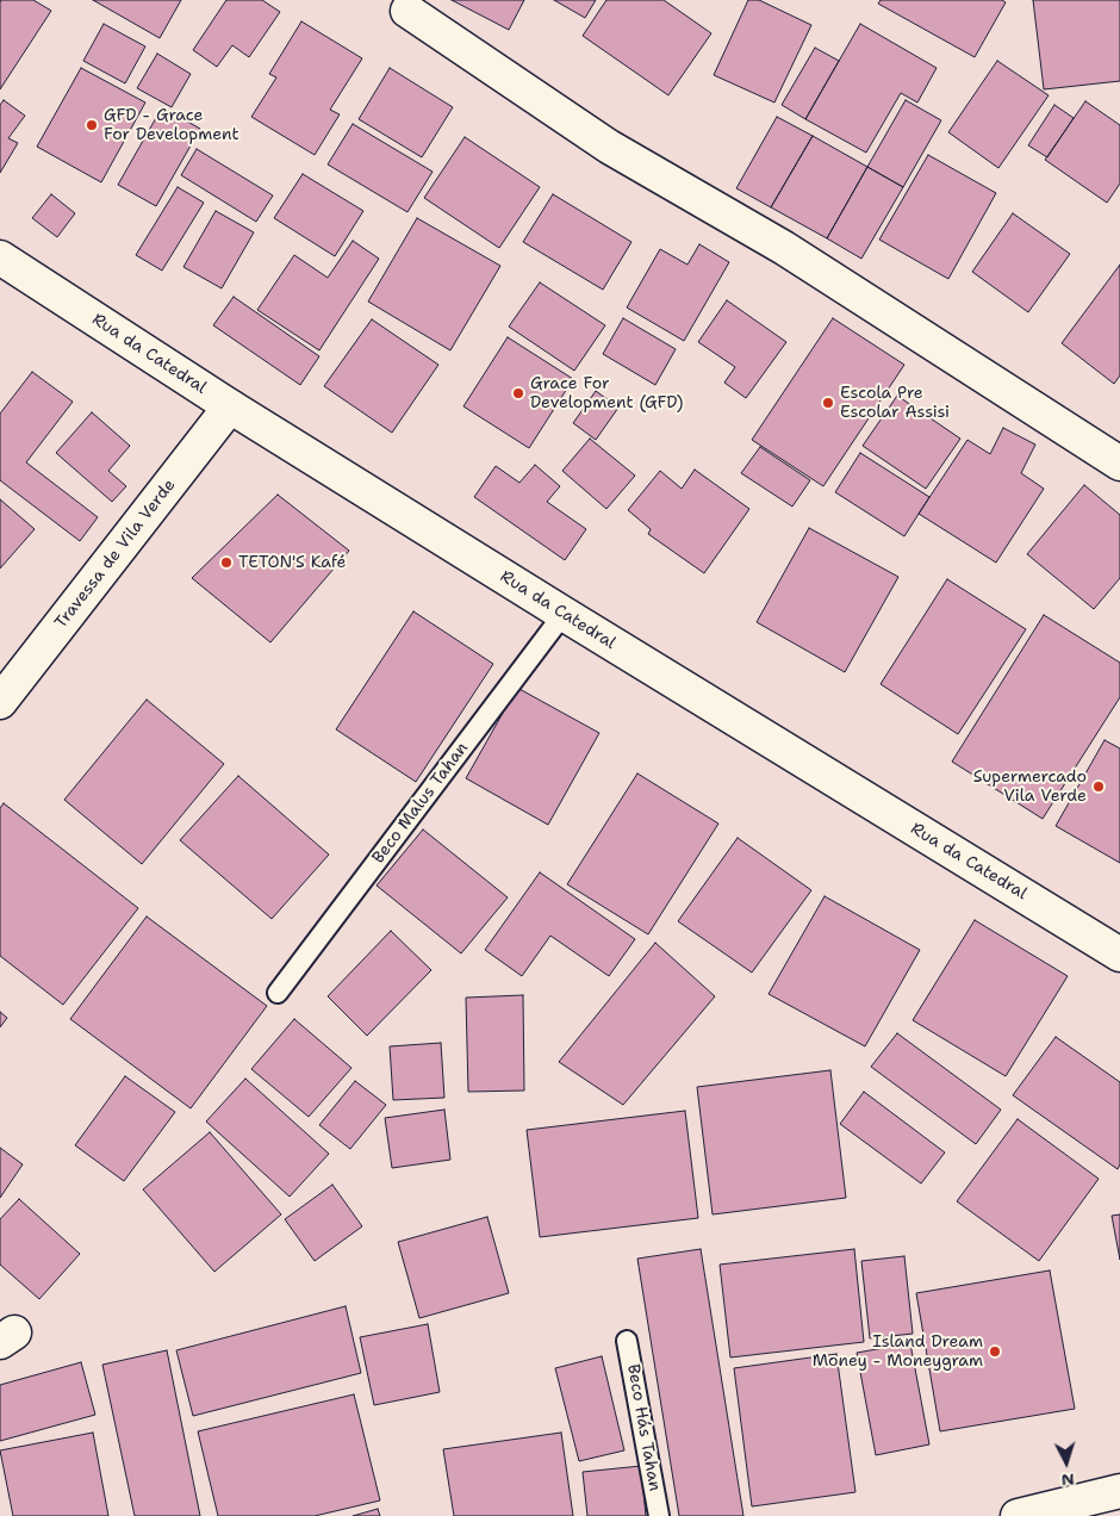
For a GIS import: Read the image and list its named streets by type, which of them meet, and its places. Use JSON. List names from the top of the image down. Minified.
{"streets":{"main road":["Rua da Catedral","Travessa de Vila Verde"],"lane":["Beco Malus Tahan","Beco Hás Tahan"]},"crossings":[["Rua da Catedral","Travessa de Vila Verde"],["Rua da Catedral","Beco Malus Tahan"]],"places":["GFD - Grace For Development","Grace For Development (GFD)","Escola Pre Escolar Assisi","TETON'S Kafé","Supermercado Vila Verde","Island Dream Money - Moneygram"],"north":"bottom"}
